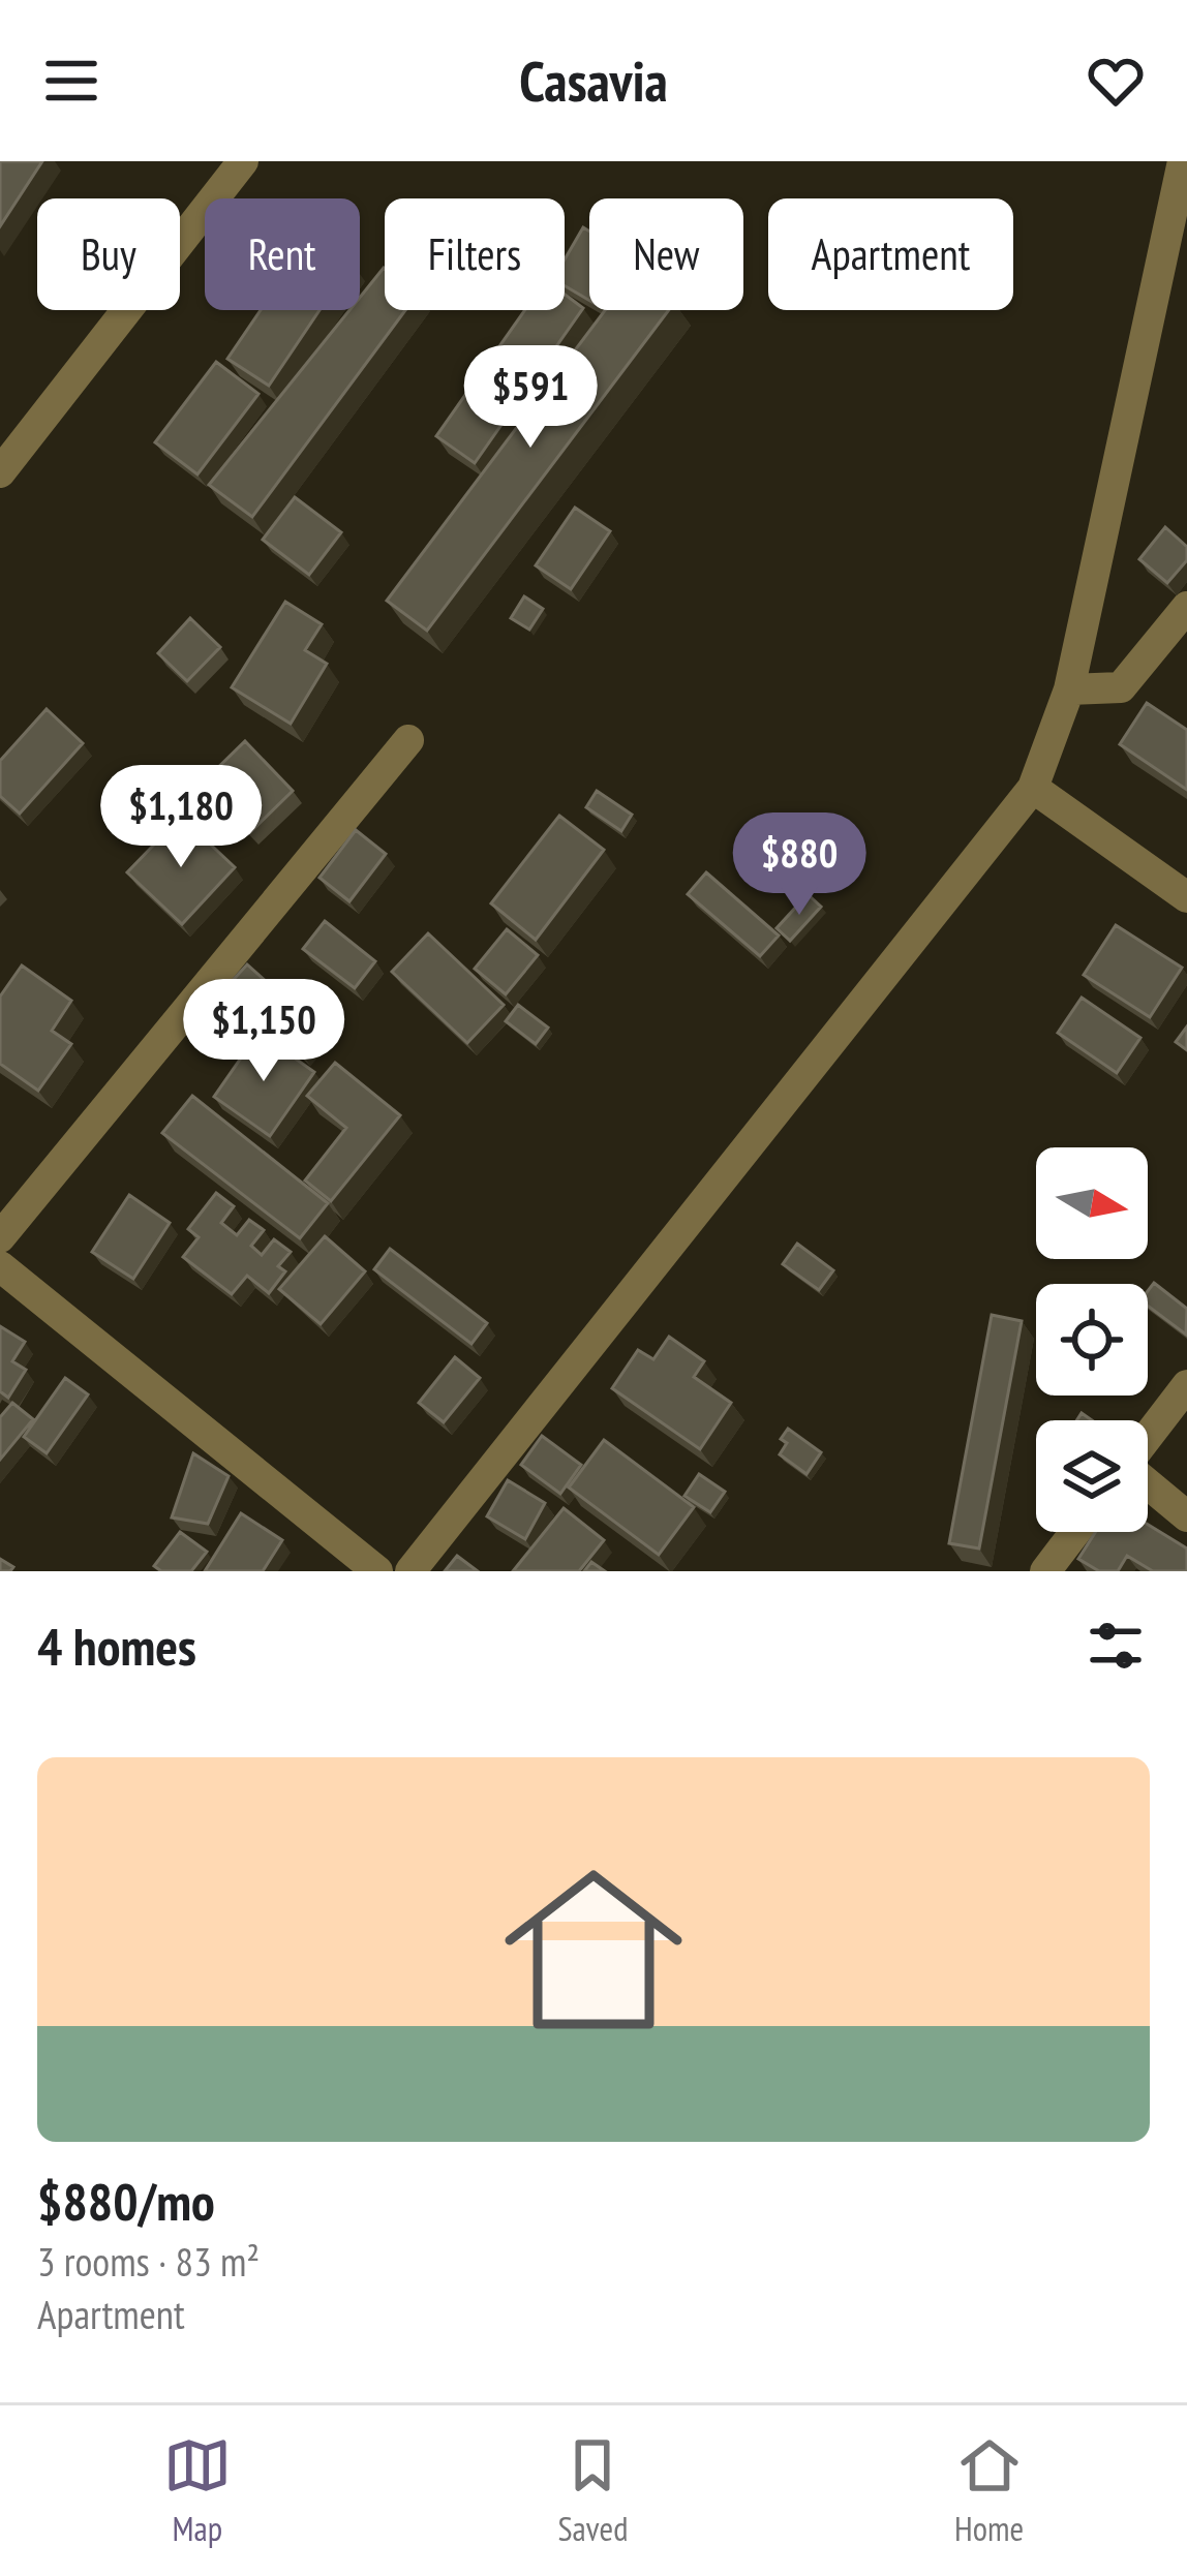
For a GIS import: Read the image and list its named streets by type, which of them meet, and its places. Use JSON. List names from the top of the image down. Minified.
{"north":"right","page":{"header":"Casavia","chip":["Buy","Rent","Filters","New","Apartment"],"price":["$591","$1,180","$880","$1,150"],"heading":"4 homes","list":[{"name":"$880/mo","note":"3 rooms · 83 m² · Apartment"}],"tabs":["Map","Saved","Home"]}}
